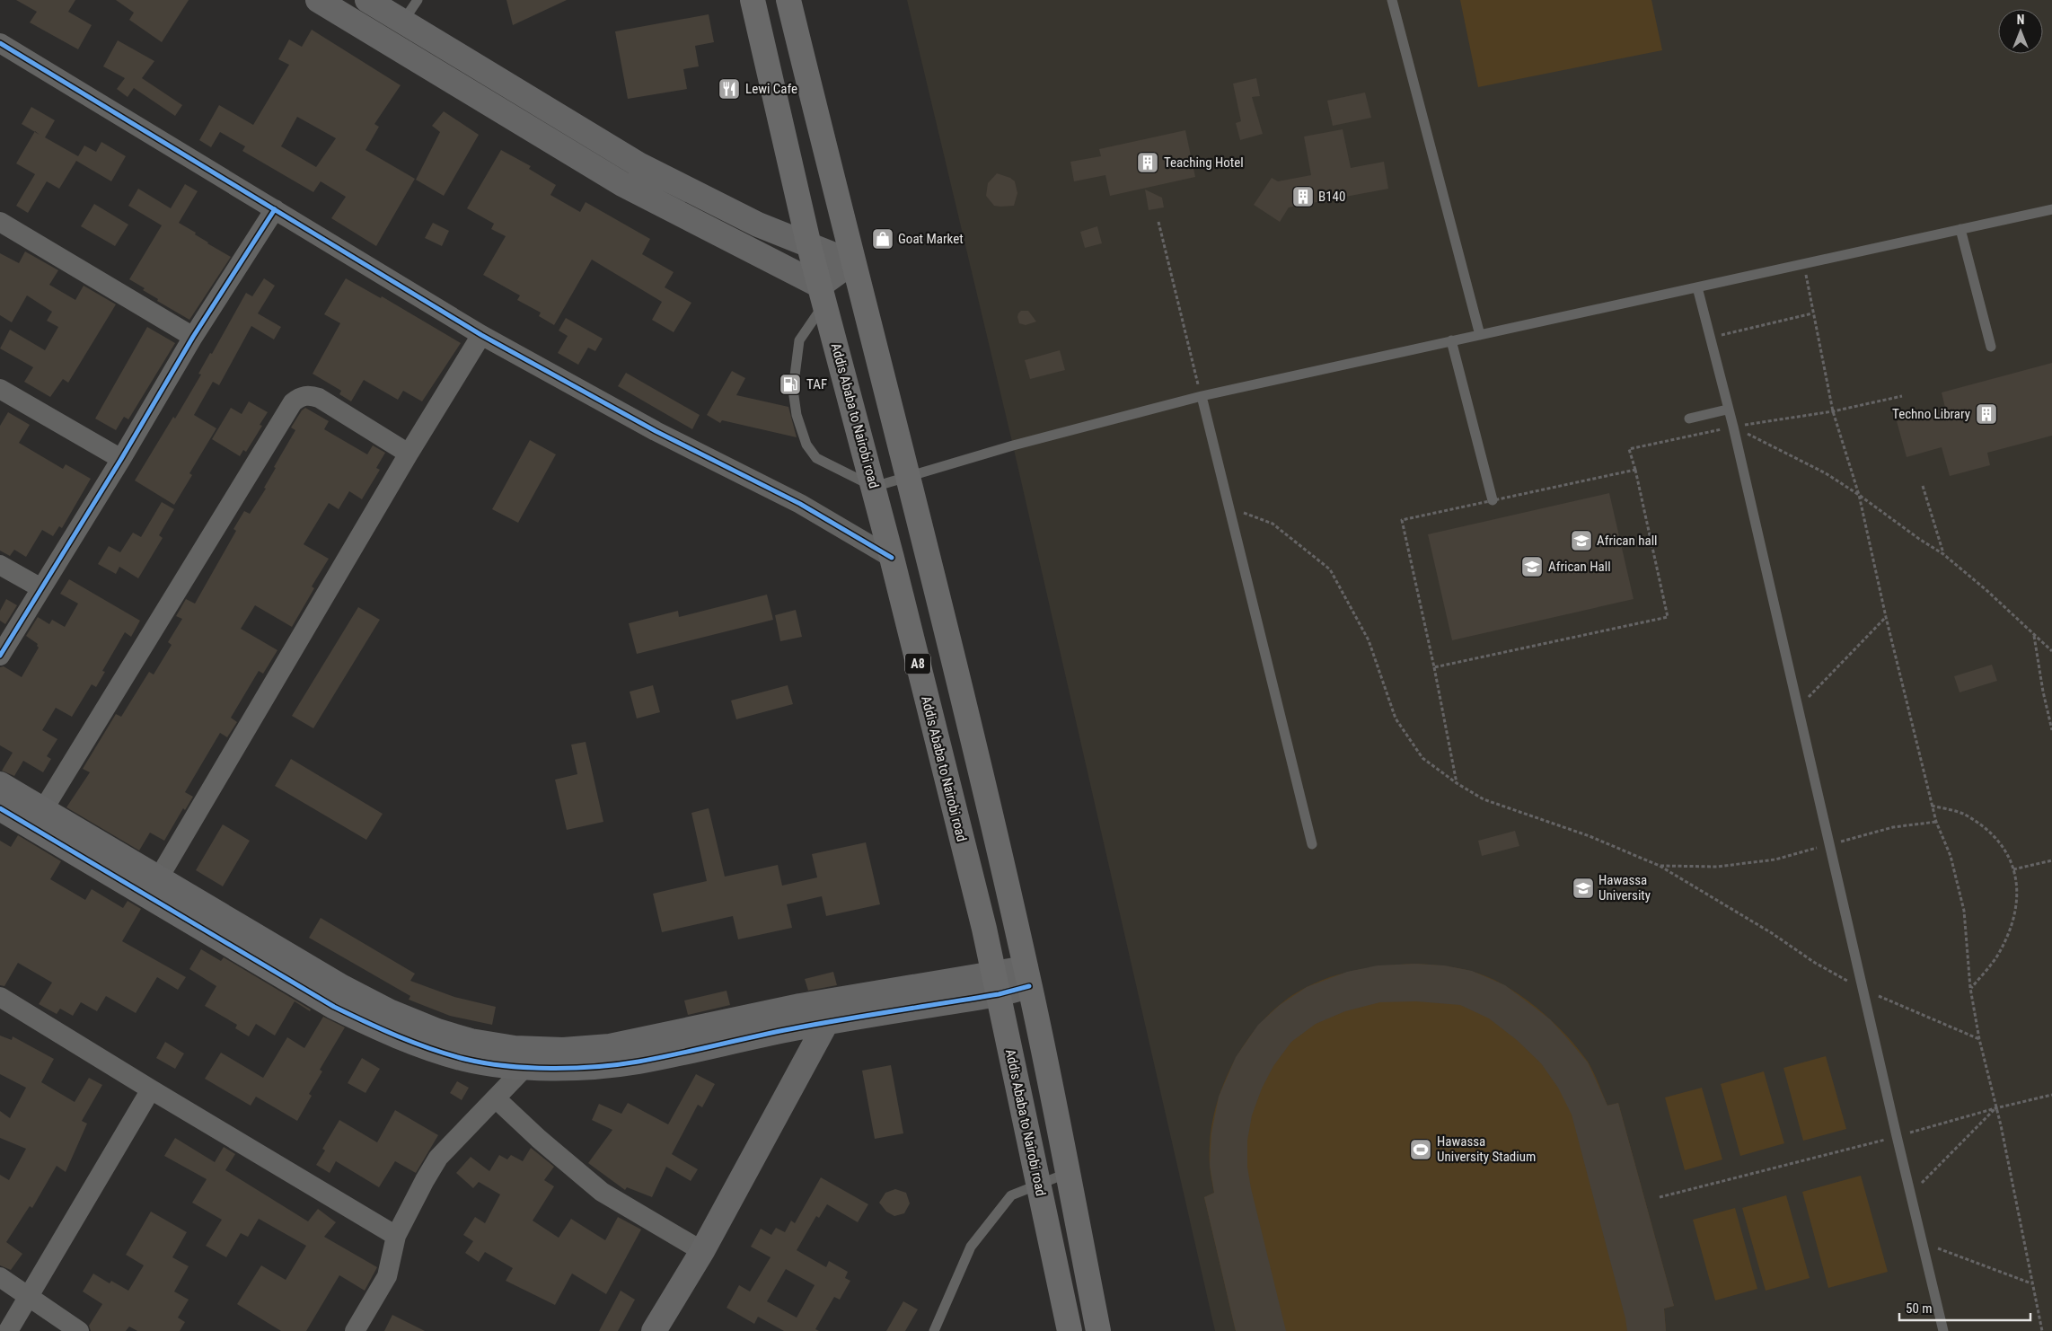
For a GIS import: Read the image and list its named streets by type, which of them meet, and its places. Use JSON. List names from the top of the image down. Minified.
{"streets":{"highway":["Addis Ababa to Nairobi road","A8"]},"places":{"restaurant":["Lewi Cafe"],"building":["Teaching Hotel","B140","Techno Library"],"shop":["Goat Market"],"fuel station":["TAF"],"school or university":["African hall","African Hall","Hawassa University"],"sports":["Hawassa University Stadium"]},"scale_bar":"50 m","north":"top"}
